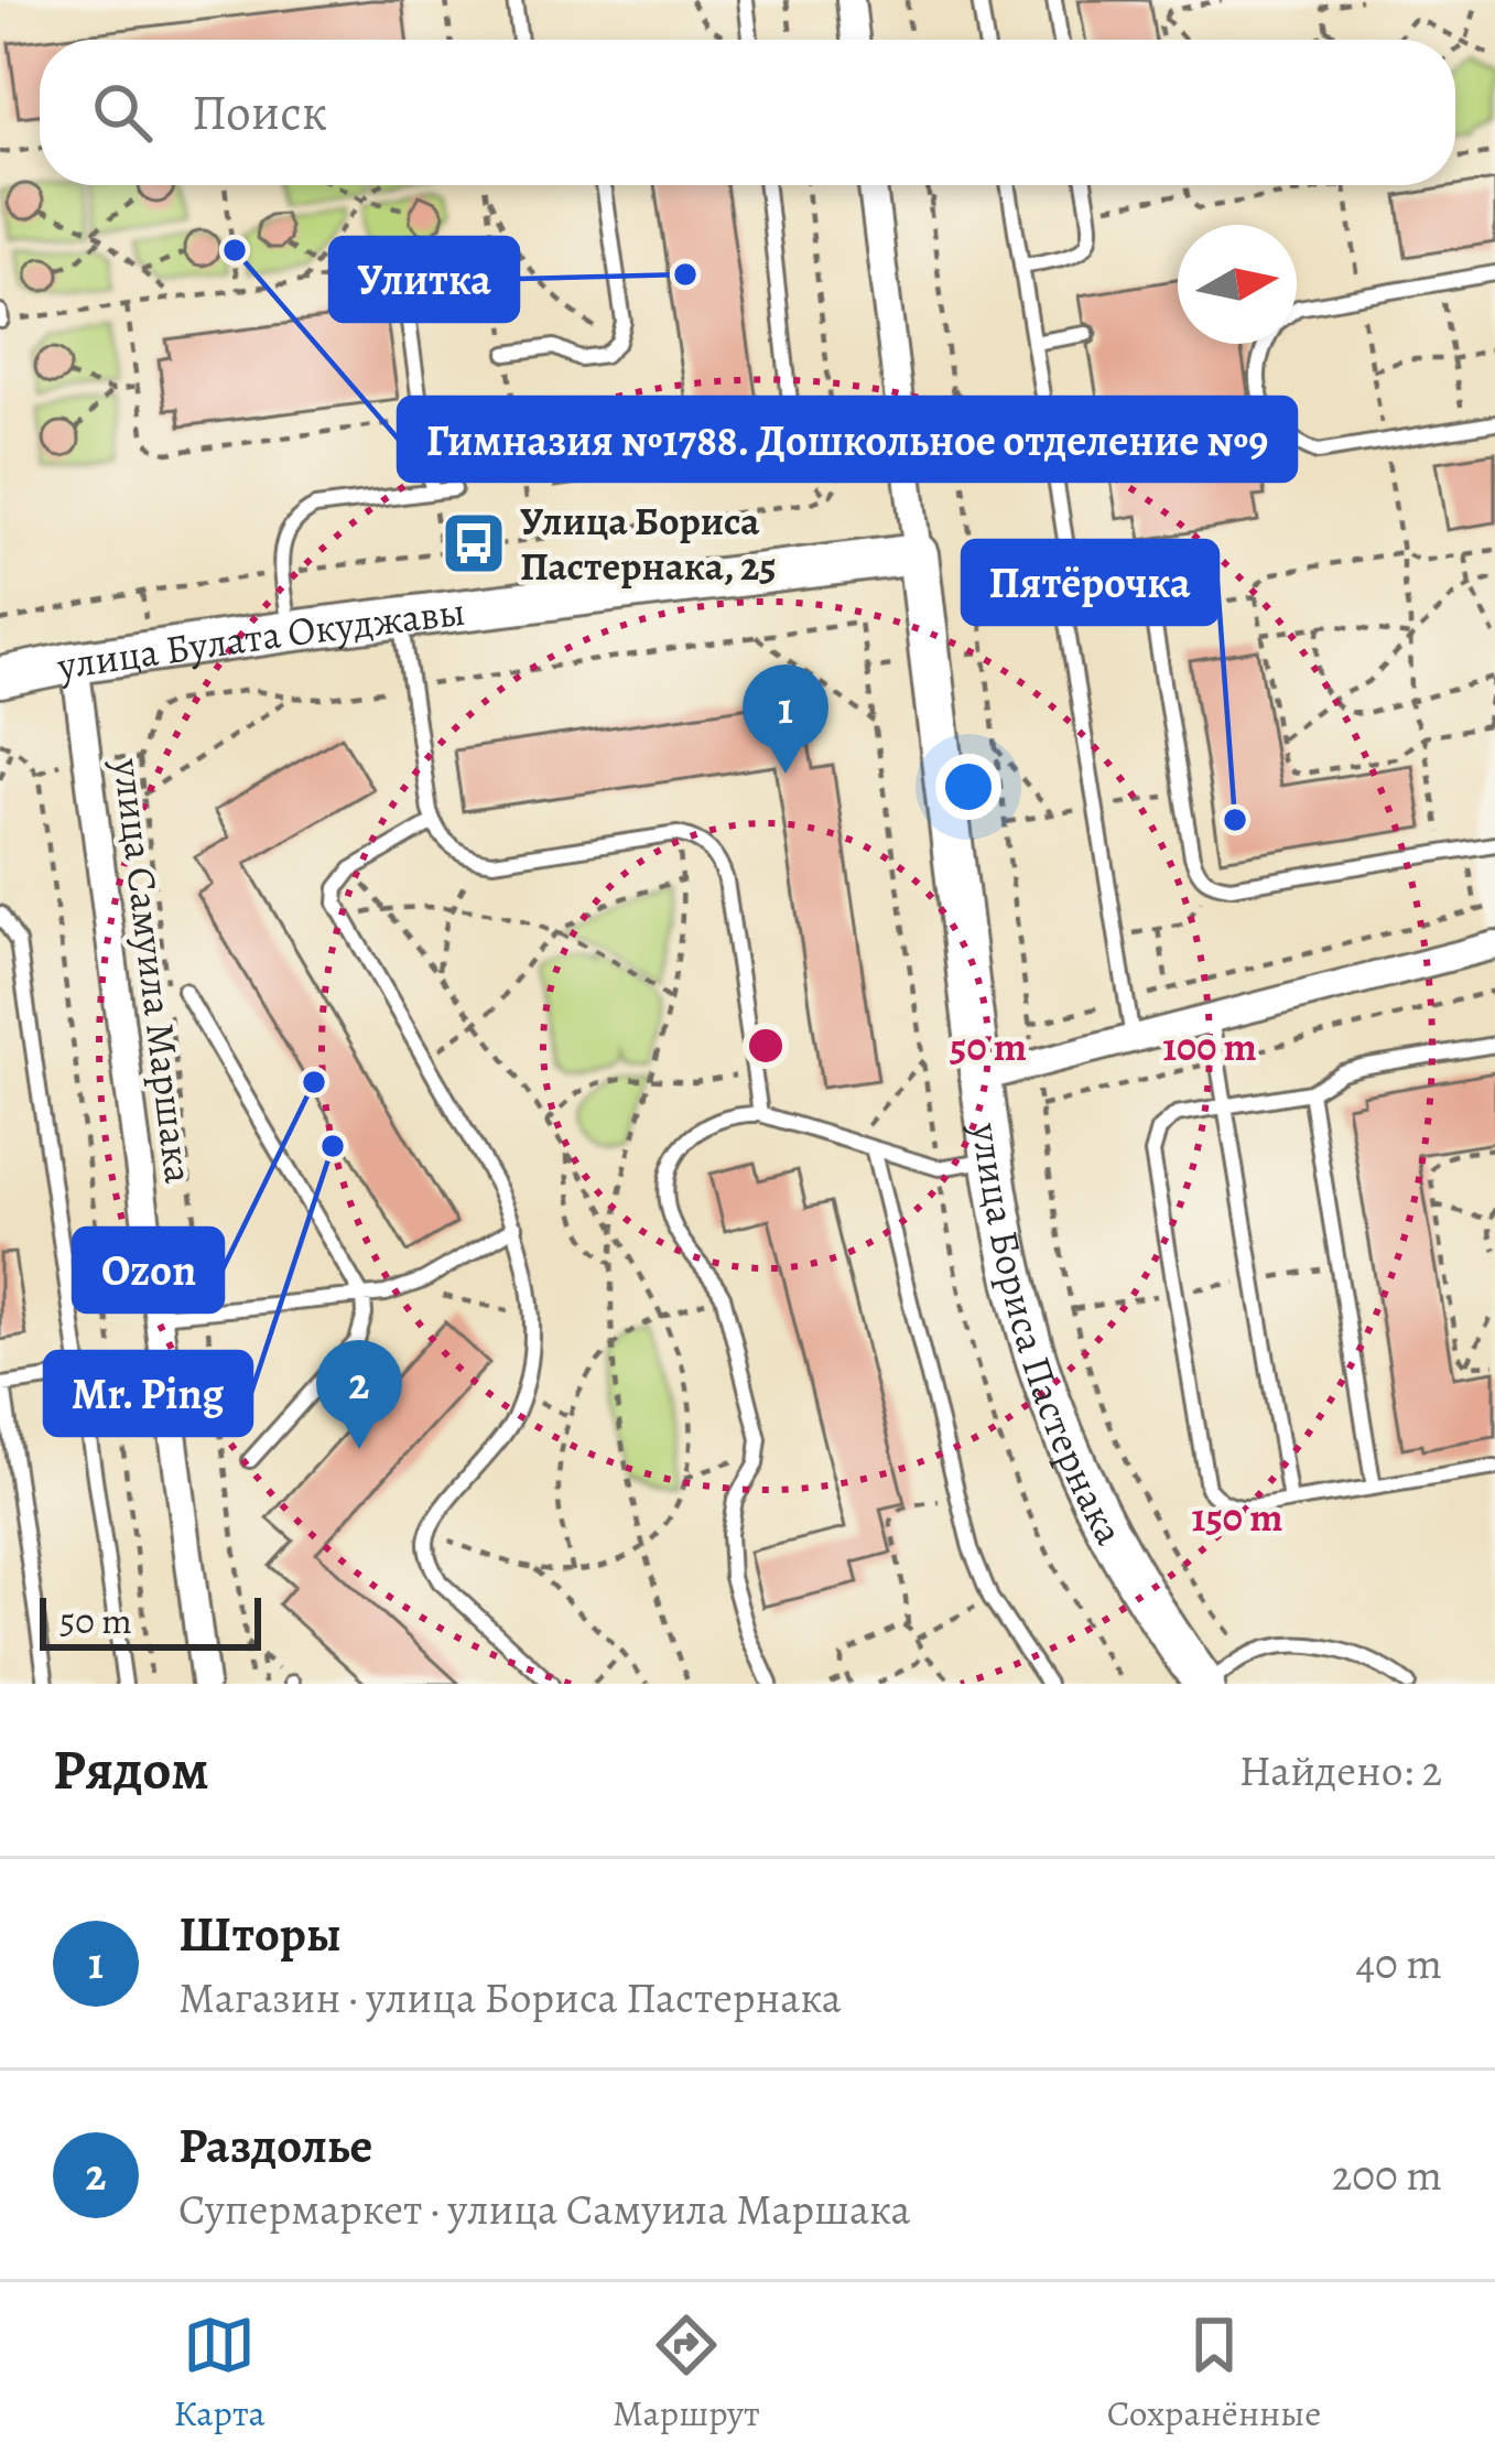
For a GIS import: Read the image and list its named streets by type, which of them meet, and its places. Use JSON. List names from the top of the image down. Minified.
{"streets":{"street":["улица Булата Окуджавы","улица Самуила Маршака","улица Бориса Пастернака"]},"crossings":[["улица Булата Окуджавы","улица Самуила Маршака"],["улица Булата Окуджавы","улица Бориса Пастернака"]],"places":{"other":["Гимназия №1788. Дошкольное отделение №9","Улитка","Пятёрочка","Ozon","Mr. Ping"],"bus stop":["Улица Бориса Пастернака, 25"]},"scale_bar":"50 m","north":"right","page":{"search":"Поиск","pins":["1","2"],"scale":"50 m","heading":["Рядом","Найдено: 2"],"list":[{"mark":"1","name":"Шторы","note":"Магазин · улица Бориса Пастернака","value":"40 m"},{"mark":"2","name":"Раздолье","note":"Супермаркет · улица Самуила Маршака","value":"200 m"}],"nav":["Карта","Маршрут","Сохранённые"]},"rings":["50 m","100 m","150 m"]}
